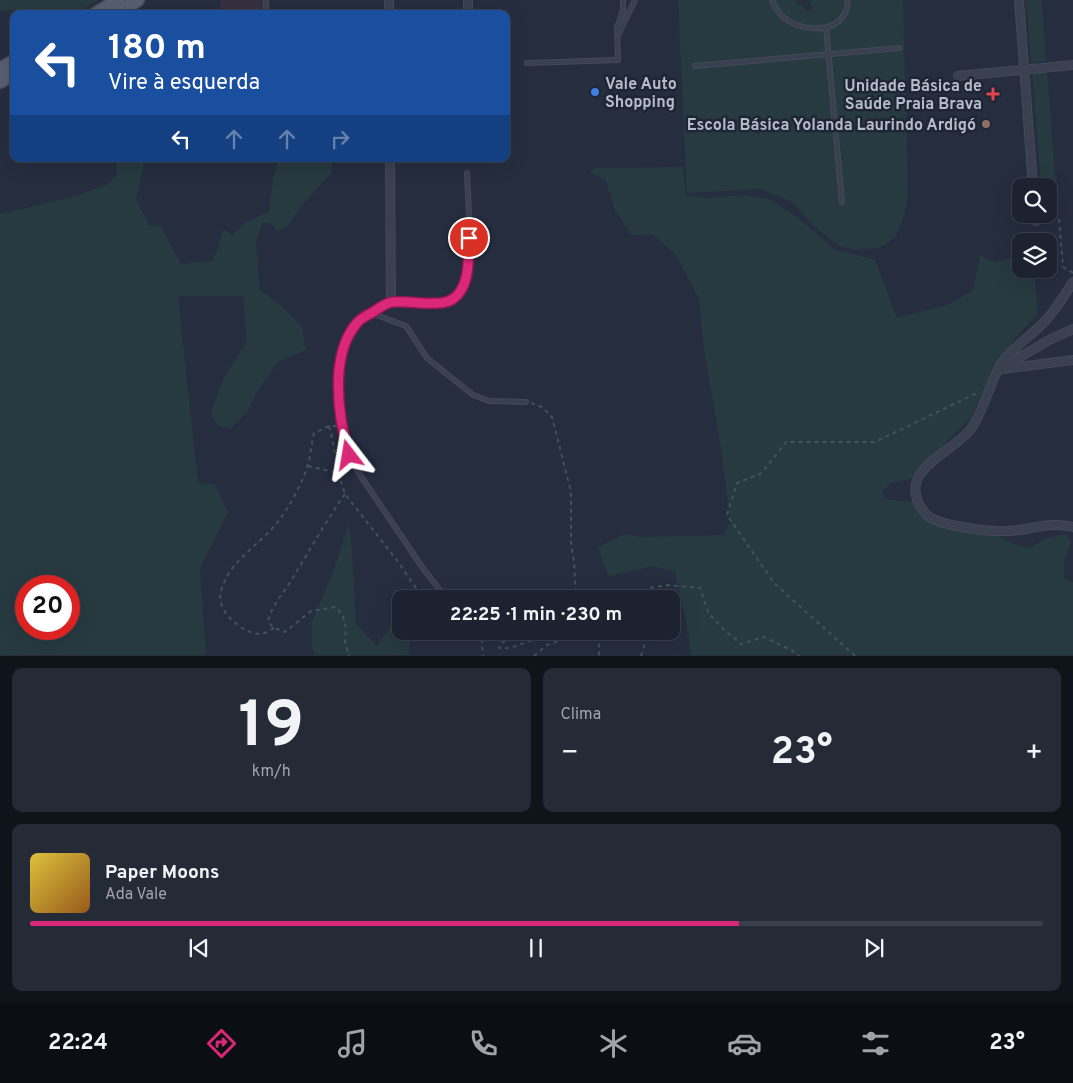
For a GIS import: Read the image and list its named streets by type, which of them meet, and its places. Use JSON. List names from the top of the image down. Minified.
{"places":{"other":["Vale Auto Shopping","Escola Básica Yolanda Laurindo Ardigó"],"health":["Unidade Básica de Saúde Praia Brava"]},"page":{"turn":["180 m","Vire à esquerda"],"limit":"20","trip":"22:25 · 1 min · 230 m","tile":[["19","km/h"],"Clima"],"heat":["−","23°","+"],"song":["Paper Moons","Ada Vale"],"tabs":["22:24","23°"]}}
